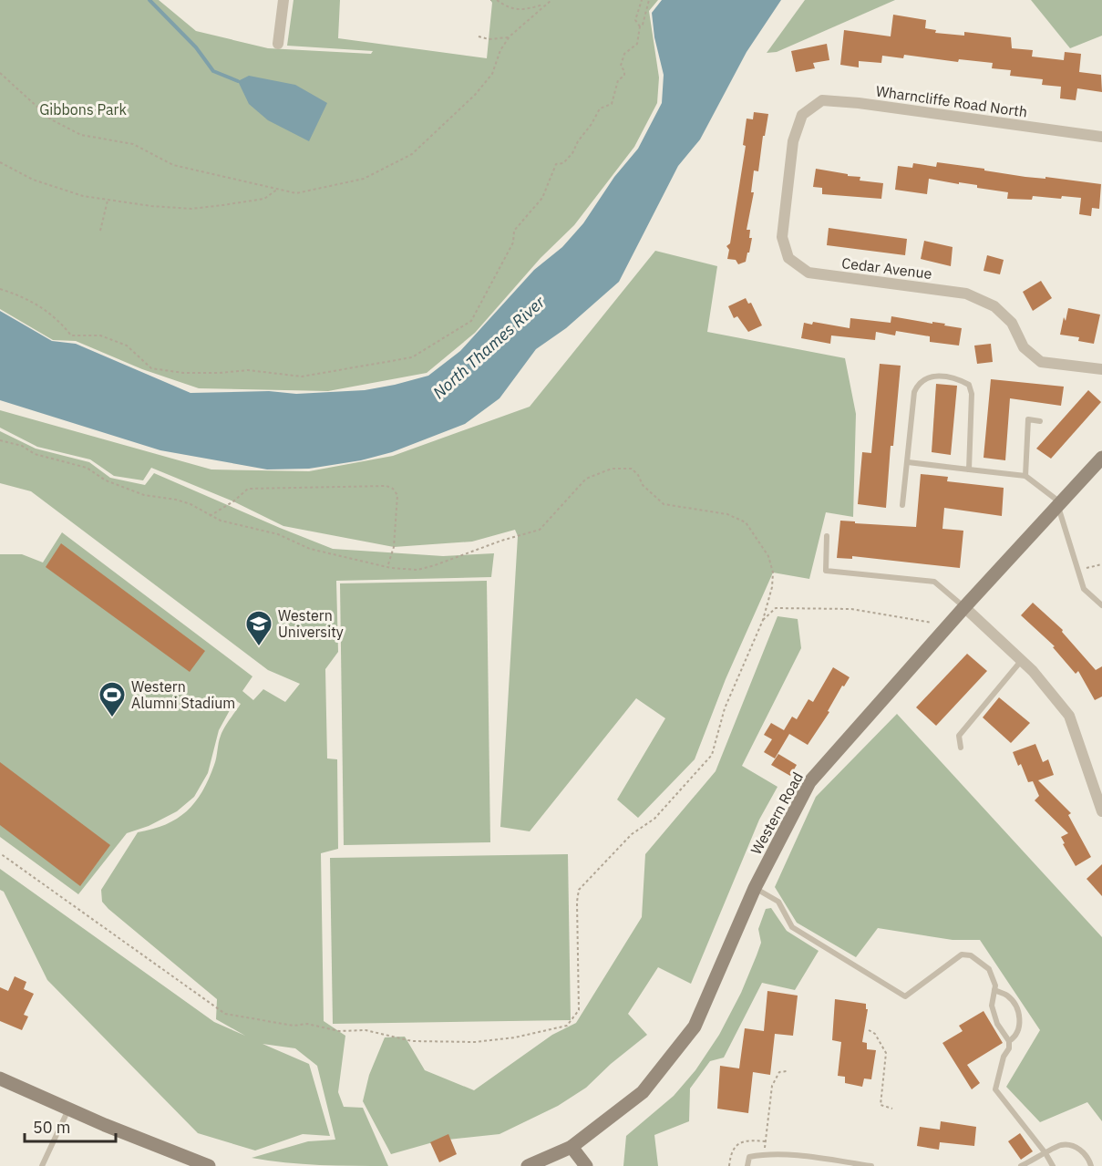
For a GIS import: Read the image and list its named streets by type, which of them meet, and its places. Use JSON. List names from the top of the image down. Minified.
{"streets":{"main road":["Western Road"],"street":["Wharncliffe Road North","Cedar Avenue"]},"crossings":[["Wharncliffe Road North","Cedar Avenue"]],"water":["North Thames River"],"parks":["Gibbons Park"],"places":{"school or university":["Western University"],"sports":["Western Alumni Stadium"]},"scale_bar":"50 m"}
